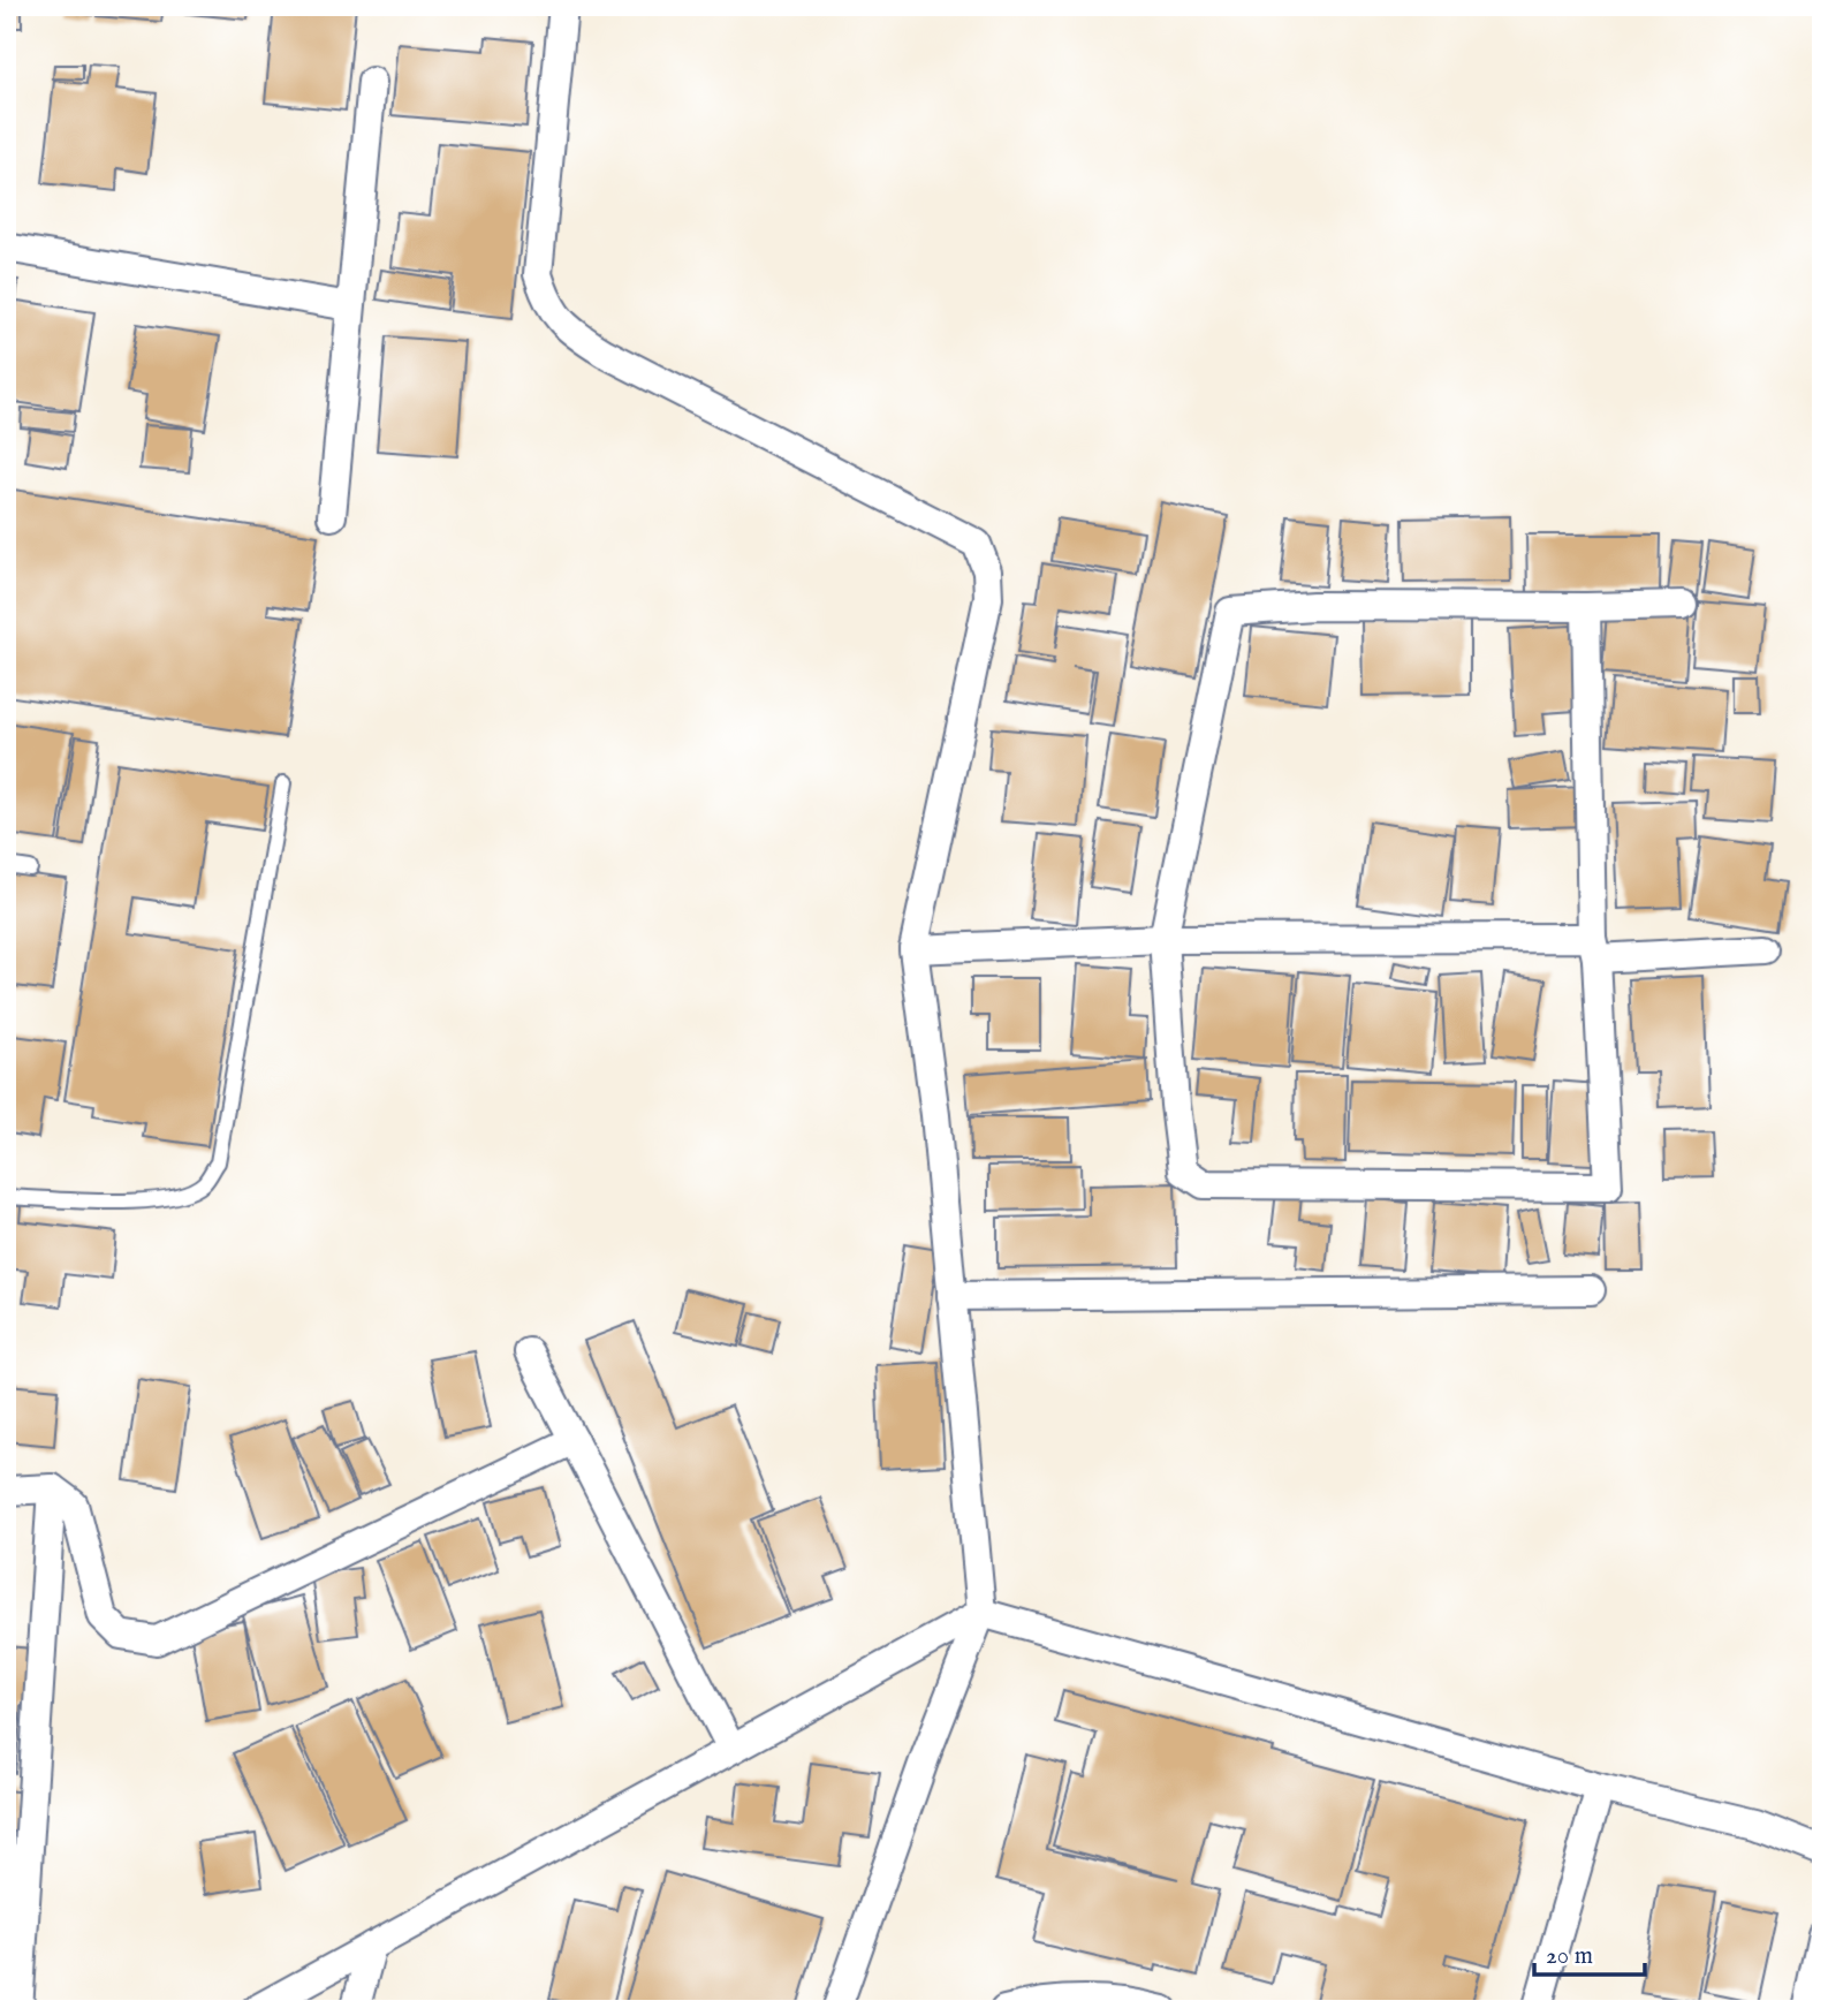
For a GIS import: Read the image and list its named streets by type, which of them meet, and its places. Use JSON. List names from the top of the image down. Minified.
{"scale_bar":"20 m"}
